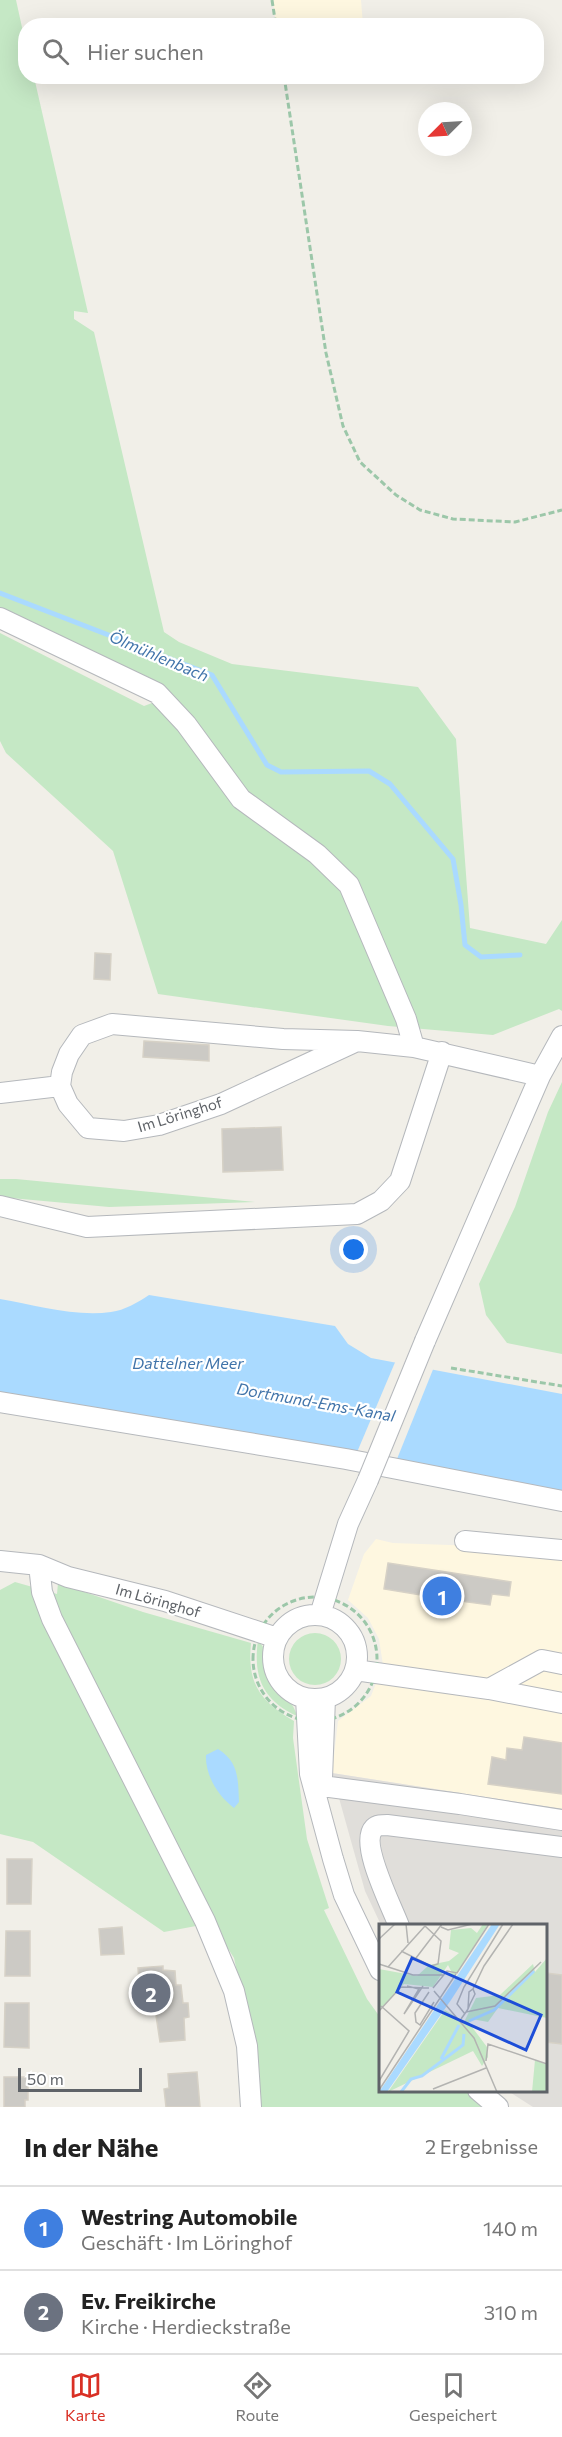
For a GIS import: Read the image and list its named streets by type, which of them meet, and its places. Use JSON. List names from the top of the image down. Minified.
{"streets":{"street":["Im Löringhof"]},"water":["Ölmühlenbach","Dattelner Meer","Dortmund-Ems-Kanal"],"scale_bar":"50 m","north":"bottom left","page":{"search":"Hier suchen","pins":["1","2"],"scale":"50 m","heading":["In der Nähe","2 Ergebnisse"],"list":[{"mark":"1","name":"Westring Automobile","note":"Geschäft · Im Löringhof","value":"140 m"},{"mark":"2","name":"Ev. Freikirche","note":"Kirche · Herdieckstraße","value":"310 m"}],"nav":["Karte","Route","Gespeichert"]}}
